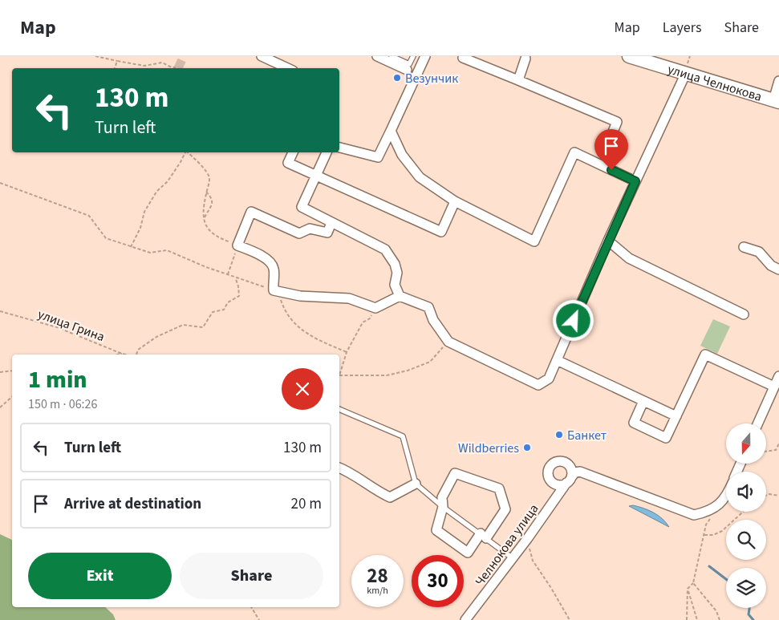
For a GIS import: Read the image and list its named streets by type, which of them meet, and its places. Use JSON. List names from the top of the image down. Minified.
{"streets":{"main road":["улица Челнокова"],"street":["Челнокова улица"],"path":["улица Грина"]},"places":["Везунчик","Банкет","Wildberries"],"north":"bottom","page":{"header":"Map","nav":["Map","Layers","Share"],"turn":["130 m","Turn left"],"heading":["1 min","150 m · 06:26"],"list":[{"name":"Turn left","value":"130 m"},{"name":"Arrive at destination","value":"20 m"}],"buttons":["Exit","Share"],"speed":"28 km/h","limit":"30"}}
